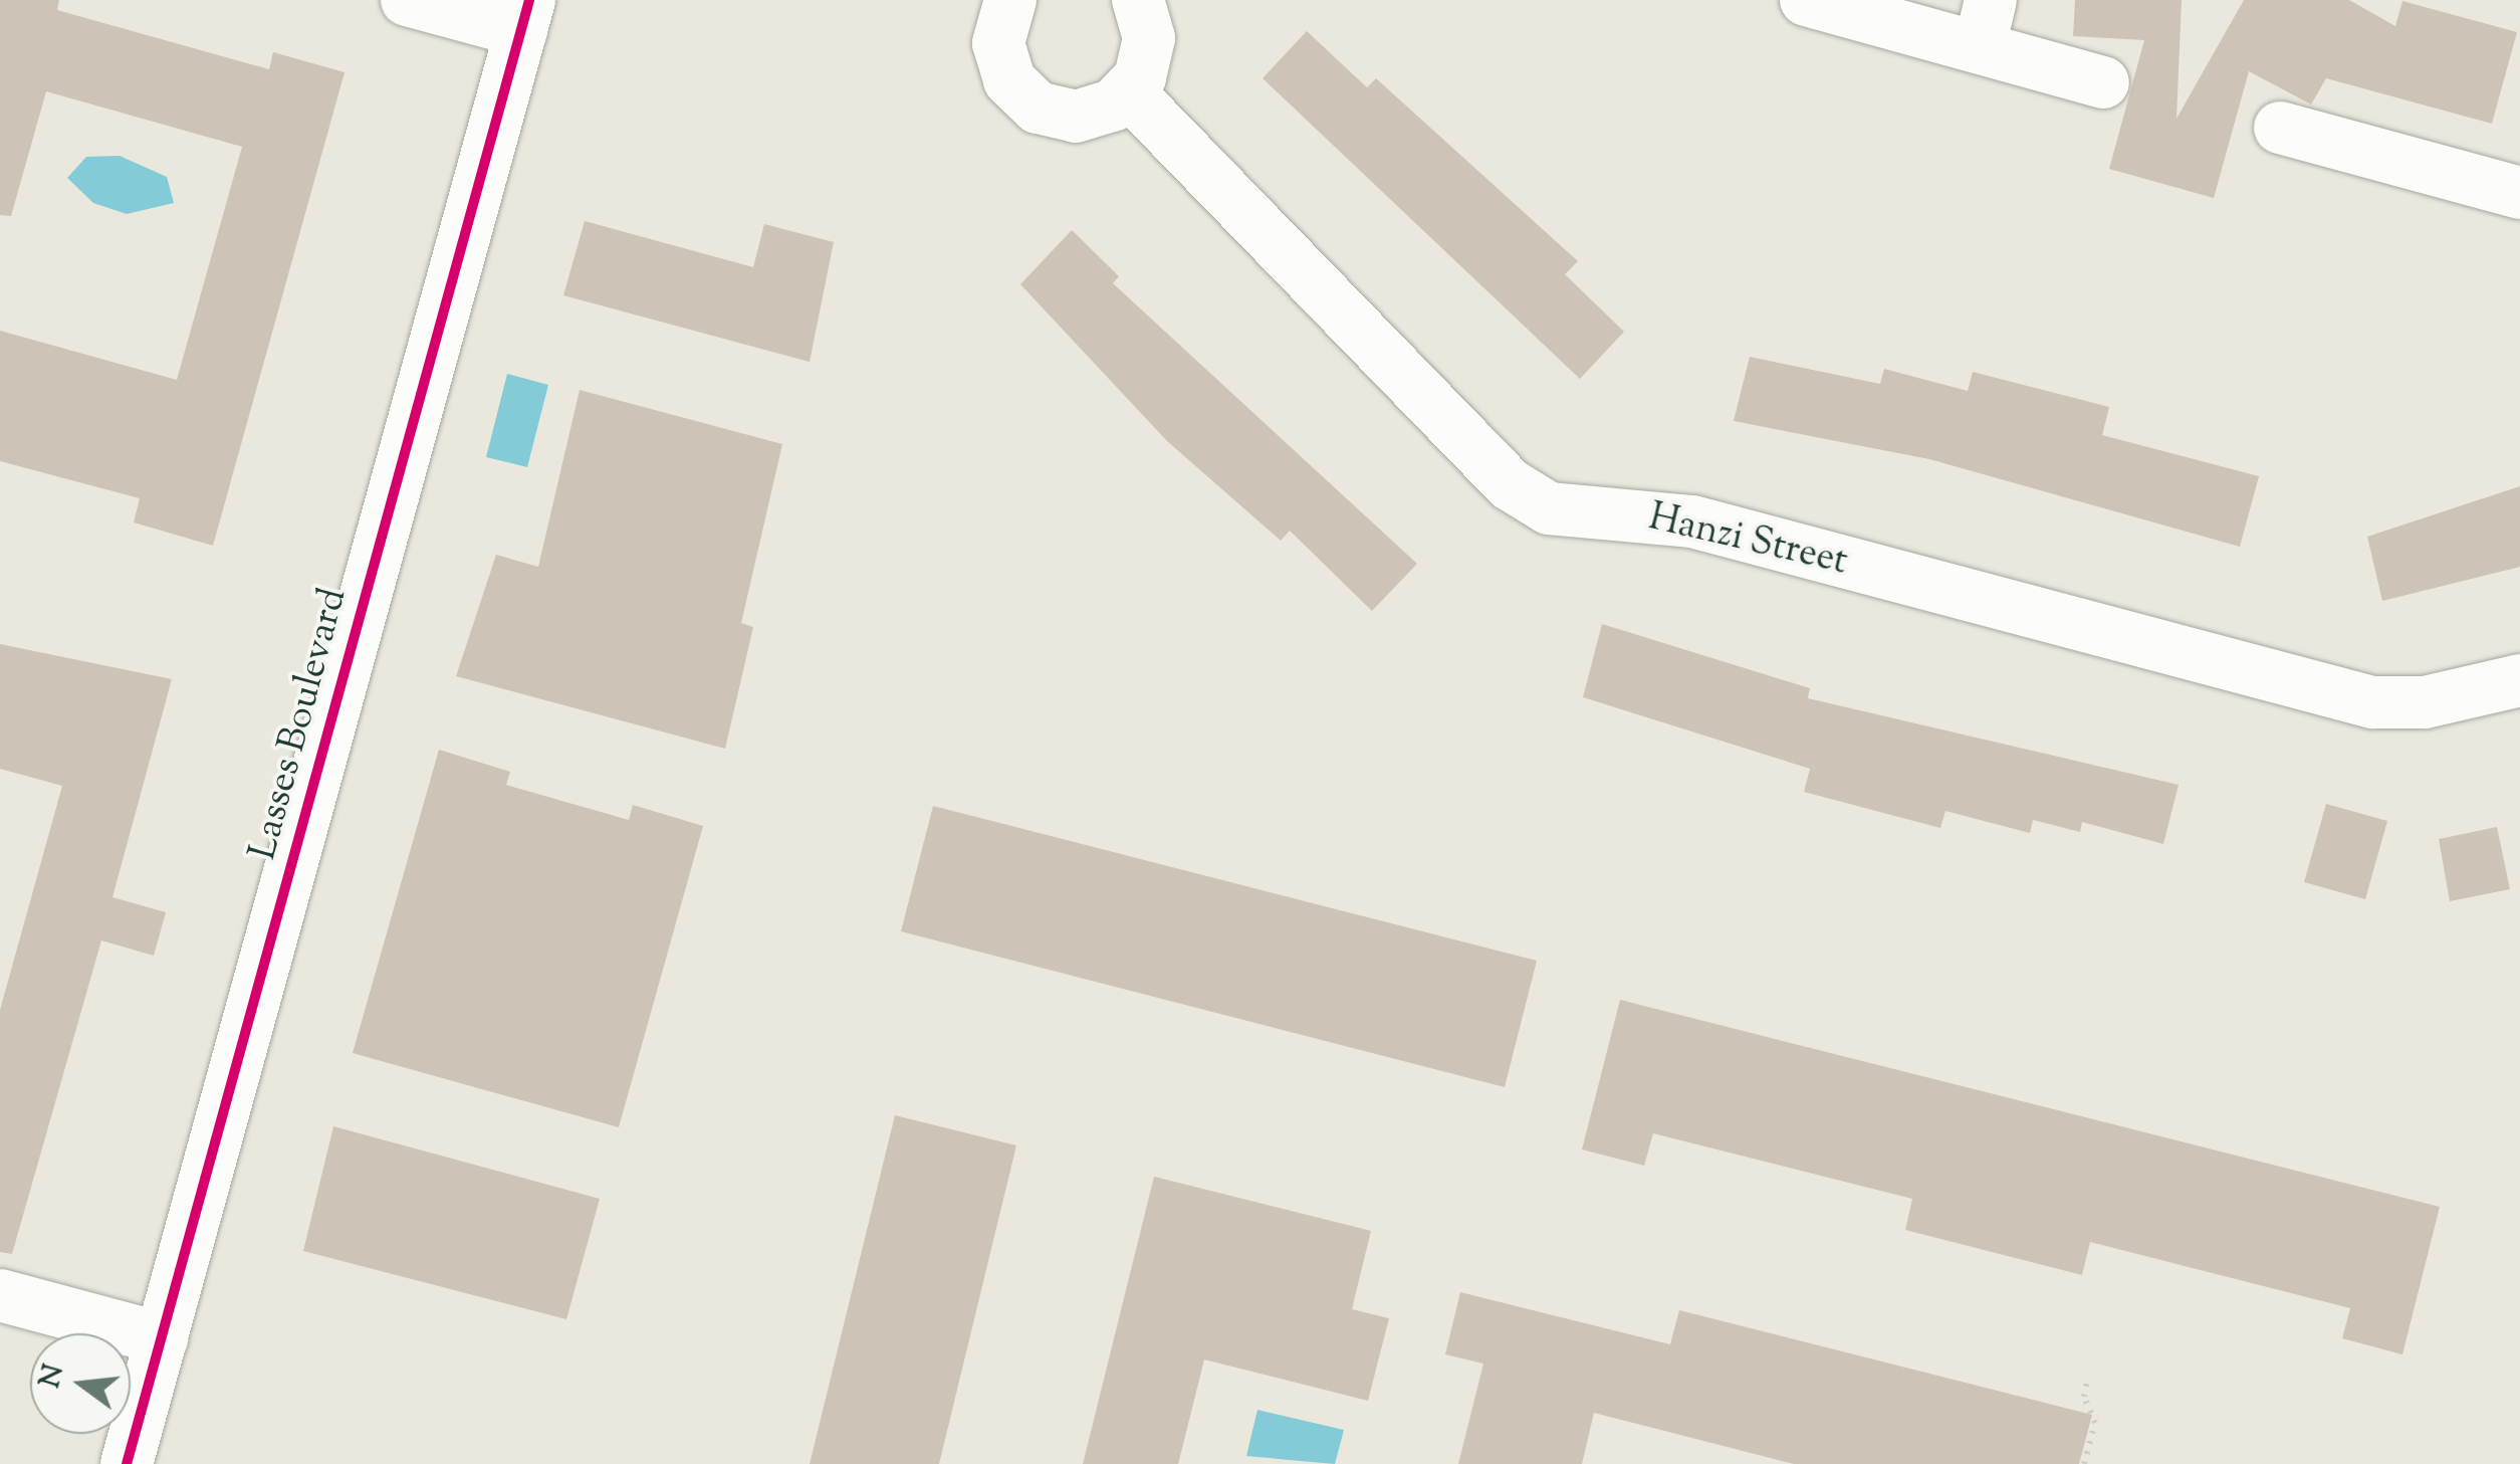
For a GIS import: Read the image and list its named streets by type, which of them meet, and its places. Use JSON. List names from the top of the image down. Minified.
{"streets":{"street":["Hanzi Street","Lasses Boulevard"]},"north":"left"}
